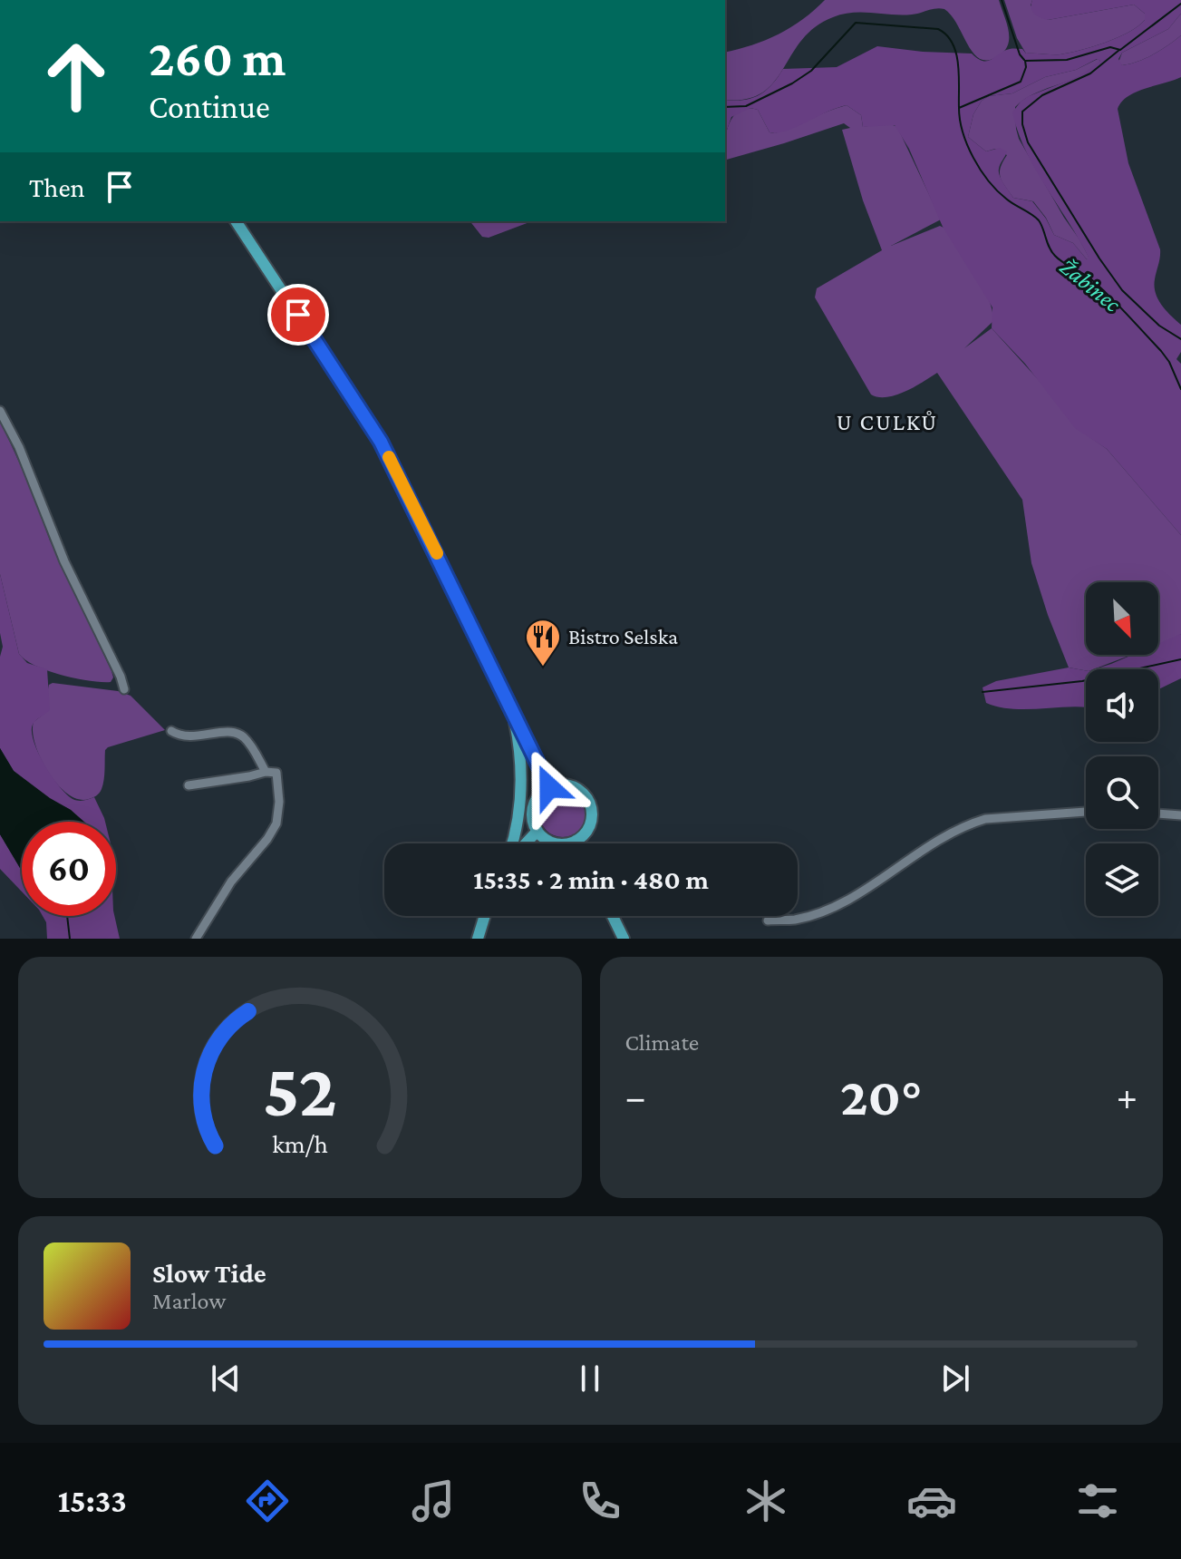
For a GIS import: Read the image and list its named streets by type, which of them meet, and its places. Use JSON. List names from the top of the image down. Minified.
{"districts":["U CULKŮ"],"water":["Žabinec"],"places":{"restaurant":["Bistro Selska"]},"north":"bottom right","page":{"turn":["260 m","Continue"],"then":"Then","limit":"60","trip":"15:35 · 2 min · 480 m","tile":"Climate","heat":["−","20°","+"],"song":["Slow Tide","Marlow"],"tabs":"15:33","gauge":["52","km/h"]}}
